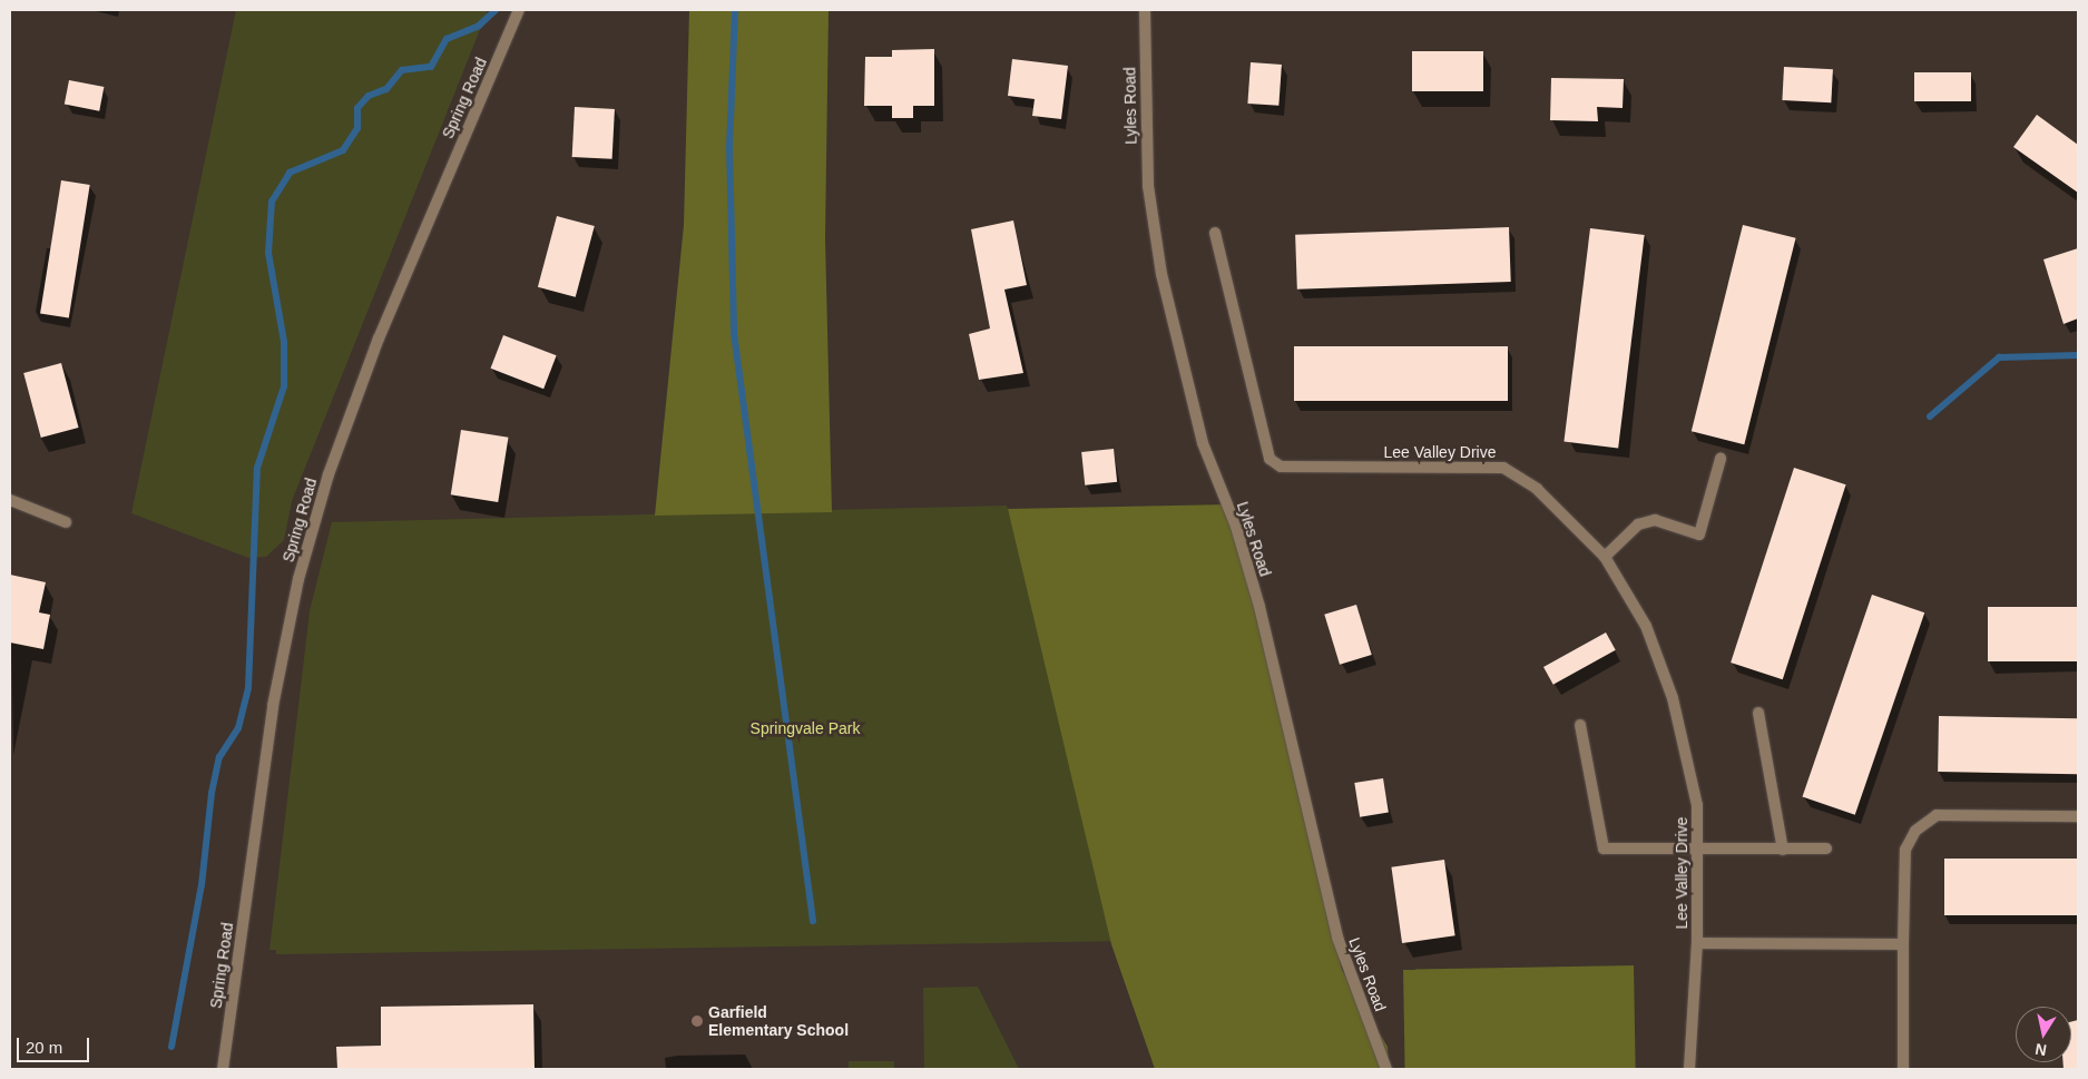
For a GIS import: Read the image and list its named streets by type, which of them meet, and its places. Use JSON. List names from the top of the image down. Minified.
{"streets":{"street":["Spring Road","Lyles Road","Lee Valley Drive"]},"parks":["Springvale Park"],"places":["Garfield Elementary School"],"scale_bar":"20 m","north":"bottom"}
